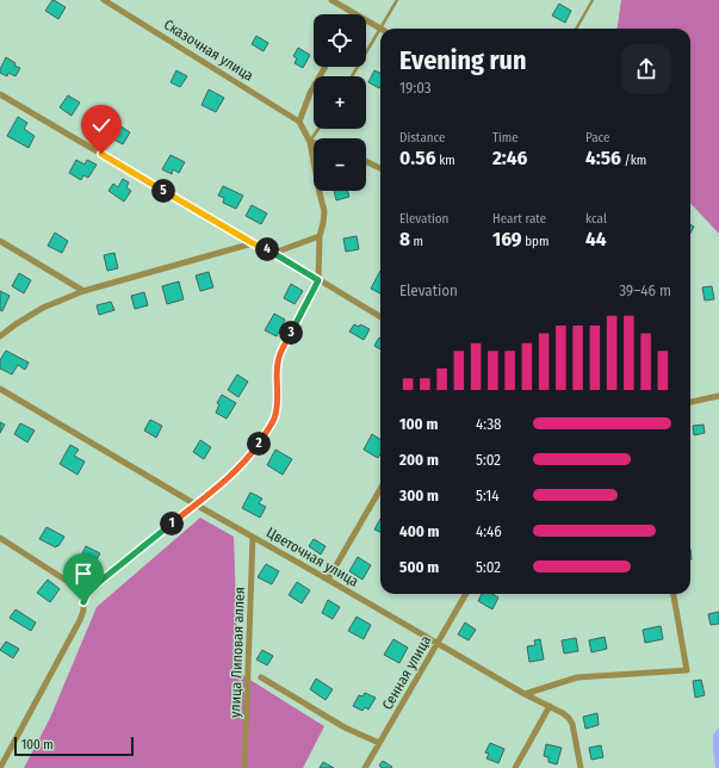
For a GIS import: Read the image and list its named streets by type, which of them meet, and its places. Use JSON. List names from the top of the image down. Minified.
{"streets":{"street":["Сказочная улица","Цветочная улица","улица Липовая аллея","Сенная улица"]},"crossings":[["Цветочная улица","улица Липовая аллея"],["Цветочная улица","Сенная улица"]],"scale_bar":"100 m","page":{"map_buttons":["+","−"],"heading":["Evening run","19:03"],"stats":[["Distance","0.56 km"],["Time","2:46"],["Pace","4:56 /km"],["Elevation","8 m"],["Heart rate","169 bpm"],["kcal","44"]],"pins":["5","4","3","2","1"],"chart":["Elevation","39–46 m"],"list":[{"name":"100 m","note":"4:38"},{"name":"200 m","note":"5:02"},{"name":"300 m","note":"5:14"},{"name":"400 m","note":"4:46"},{"name":"500 m","note":"5:02"}],"scale":"100 m"}}
